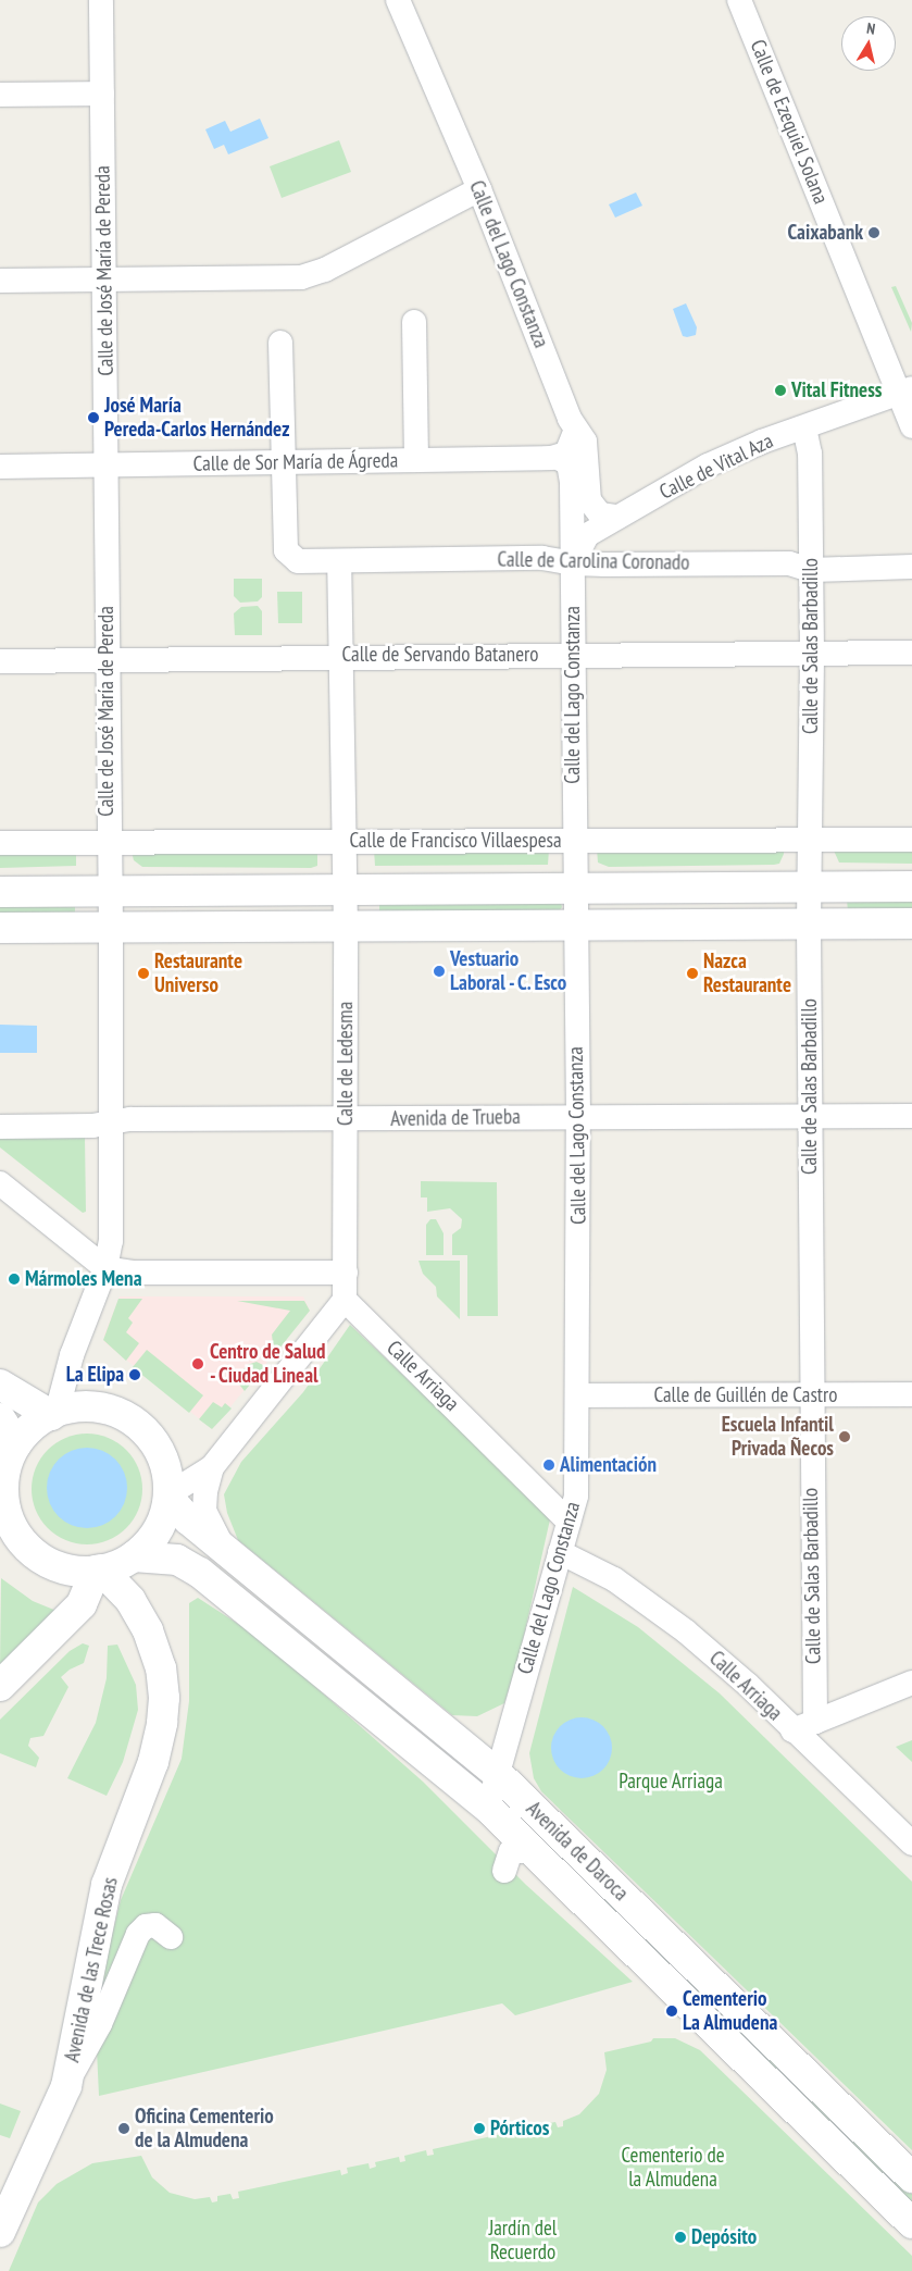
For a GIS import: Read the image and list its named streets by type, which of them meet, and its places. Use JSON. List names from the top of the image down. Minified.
{"streets":{"street":["Calle de Ezequiel Solana","Calle del Lago Constanza","Calle de José María de Pereda","Calle de Sor María de Ágreda","Calle de Vital Aza","Calle de Carolina Coronado","Calle de Salas Barbadillo","Calle de Servando Batanero","Calle de Francisco Villaespesa","Calle de Ledesma","Avenida de Trueba","Calle Arriaga","Calle de Guillén de Castro","Avenida de Daroca","Avenida de las Trece Rosas"]},"crossings":[["Calle de Ezequiel Solana","Calle de Vital Aza"],["Calle del Lago Constanza","Calle de Sor María de Ágreda"],["Calle del Lago Constanza","Calle de Vital Aza"],["Calle del Lago Constanza","Calle de Carolina Coronado"],["Calle del Lago Constanza","Calle de Servando Batanero"],["Calle del Lago Constanza","Calle de Francisco Villaespesa"],["Calle del Lago Constanza","Avenida de Trueba"],["Calle del Lago Constanza","Calle Arriaga"],["Calle del Lago Constanza","Calle de Guillén de Castro"],["Calle del Lago Constanza","Avenida de Daroca"],["Calle de José María de Pereda","Calle de Sor María de Ágreda"],["Calle de José María de Pereda","Calle de Servando Batanero"],["Calle de José María de Pereda","Calle de Francisco Villaespesa"],["Calle de José María de Pereda","Avenida de Trueba"],["Calle de José María de Pereda","Avenida de Daroca"],["Calle de José María de Pereda","Avenida de las Trece Rosas"],["Calle de Sor María de Ágreda","Calle de Carolina Coronado"],["Calle de Vital Aza","Calle de Carolina Coronado"],["Calle de Vital Aza","Calle de Salas Barbadillo"],["Calle de Carolina Coronado","Calle de Salas Barbadillo"],["Calle de Carolina Coronado","Calle de Ledesma"],["Calle de Salas Barbadillo","Calle de Servando Batanero"],["Calle de Salas Barbadillo","Calle de Francisco Villaespesa"],["Calle de Salas Barbadillo","Avenida de Trueba"],["Calle de Salas Barbadillo","Calle Arriaga"],["Calle de Salas Barbadillo","Calle de Guillén de Castro"],["Calle de Servando Batanero","Calle de Ledesma"],["Calle de Francisco Villaespesa","Calle de Ledesma"],["Calle de Ledesma","Avenida de Trueba"],["Calle de Ledesma","Calle Arriaga"],["Avenida de Daroca","Avenida de las Trece Rosas"]],"parks":["Parque Arriaga","Cementerio de la Almudena","Jardín del Recuerdo"],"places":["Caixabank","Vital Fitness","José María Pereda-Carlos Hernández","Vestuario Laboral - C. Esco","Restaurante Universo","Nazca Restaurante","Mármoles Mena","Centro de Salud - Ciudad Lineal","La Elipa","Escuela Infantil Privada Ñecos","Alimentación","Cementerio La Almudena","Oficina Cementerio de la Almudena","Pórticos","Depósito"],"north":"top"}
